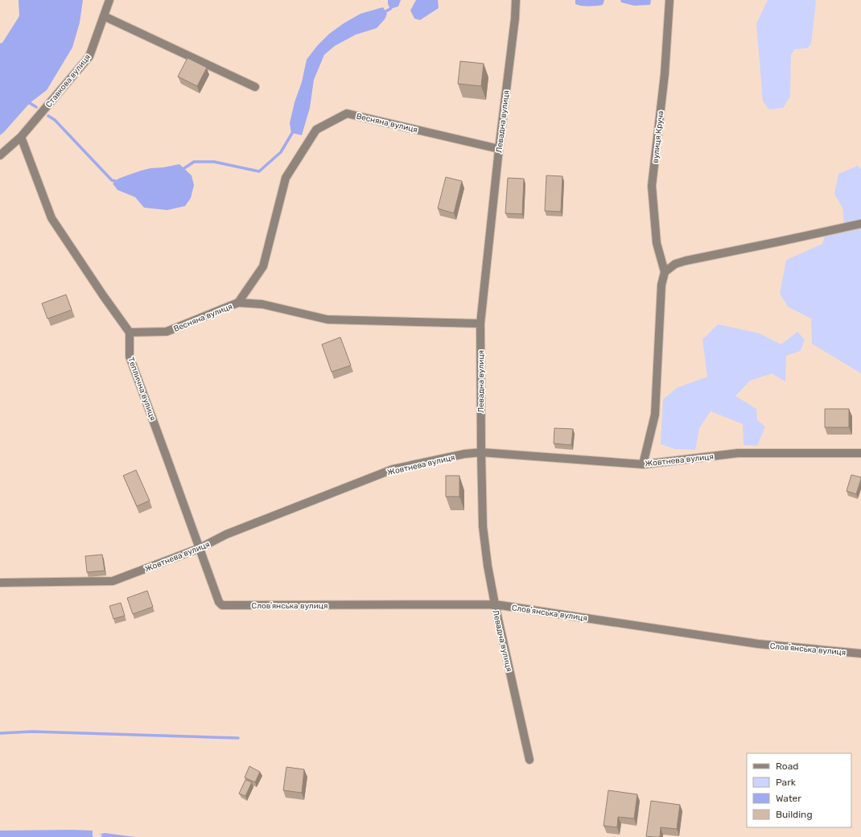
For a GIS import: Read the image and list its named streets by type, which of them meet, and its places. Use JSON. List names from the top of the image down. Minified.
{"streets":{"street":["Ставкова вулиця","Левадна вулиця","Весняна вулиця","вулиця Круча","Теплична вулиця","Жовтнева вулиця","Словʼянська вулиця"]},"crossings":[["Левадна вулиця","Весняна вулиця"],["Левадна вулиця","Жовтнева вулиця"],["Левадна вулиця","Словʼянська вулиця"],["Весняна вулиця","Теплична вулиця"],["вулиця Круча","Жовтнева вулиця"],["Теплична вулиця","Жовтнева вулиця"],["Теплична вулиця","Словʼянська вулиця"]],"legend":["Road","Park","Water","Building"]}
